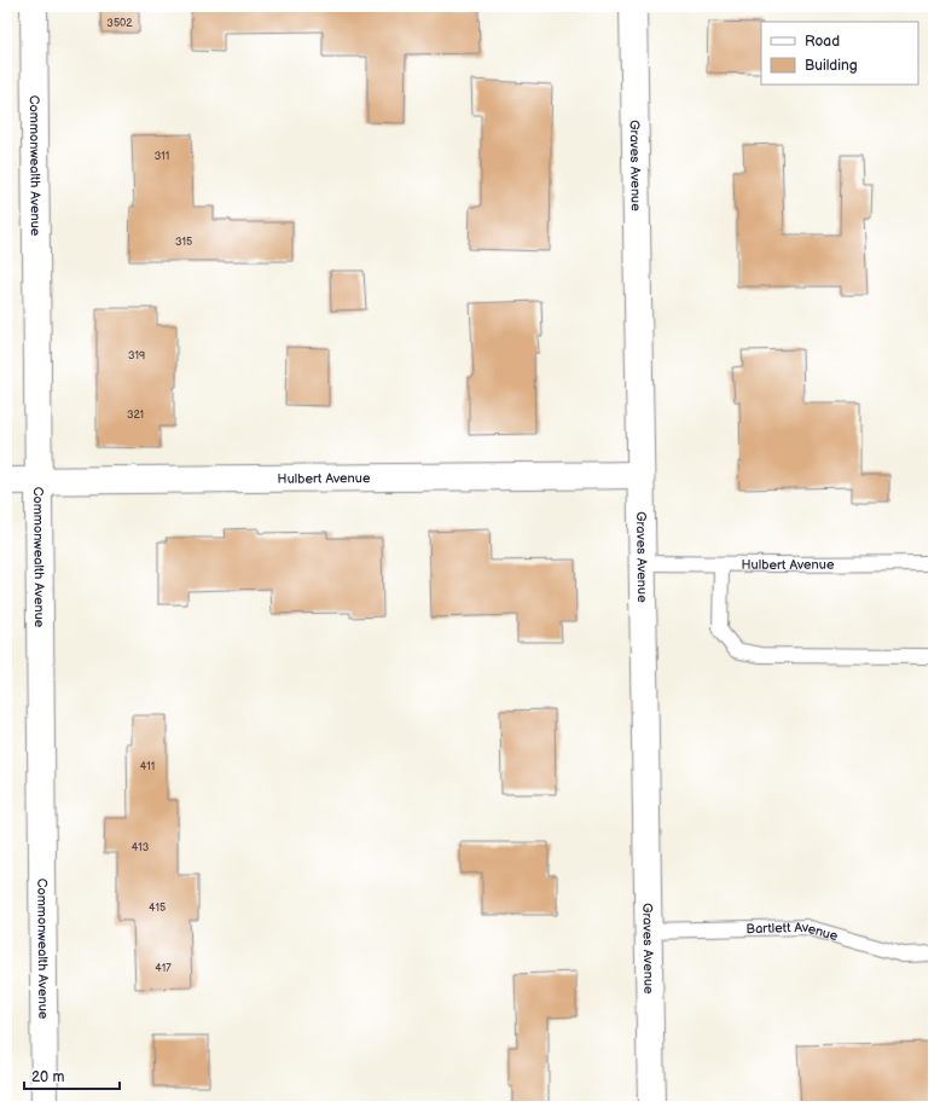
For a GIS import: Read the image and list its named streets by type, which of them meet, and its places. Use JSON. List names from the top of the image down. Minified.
{"streets":{"street":["Commonwealth Avenue","Graves Avenue","Hulbert Avenue"],"lane":["Bartlett Avenue"]},"crossings":[["Commonwealth Avenue","Hulbert Avenue"],["Graves Avenue","Hulbert Avenue"],["Graves Avenue","Bartlett Avenue"]],"house_numbers":["3502","311","315","319","321","411","413","415","417"],"legend":["Road","Building"],"scale_bar":"20 m"}
